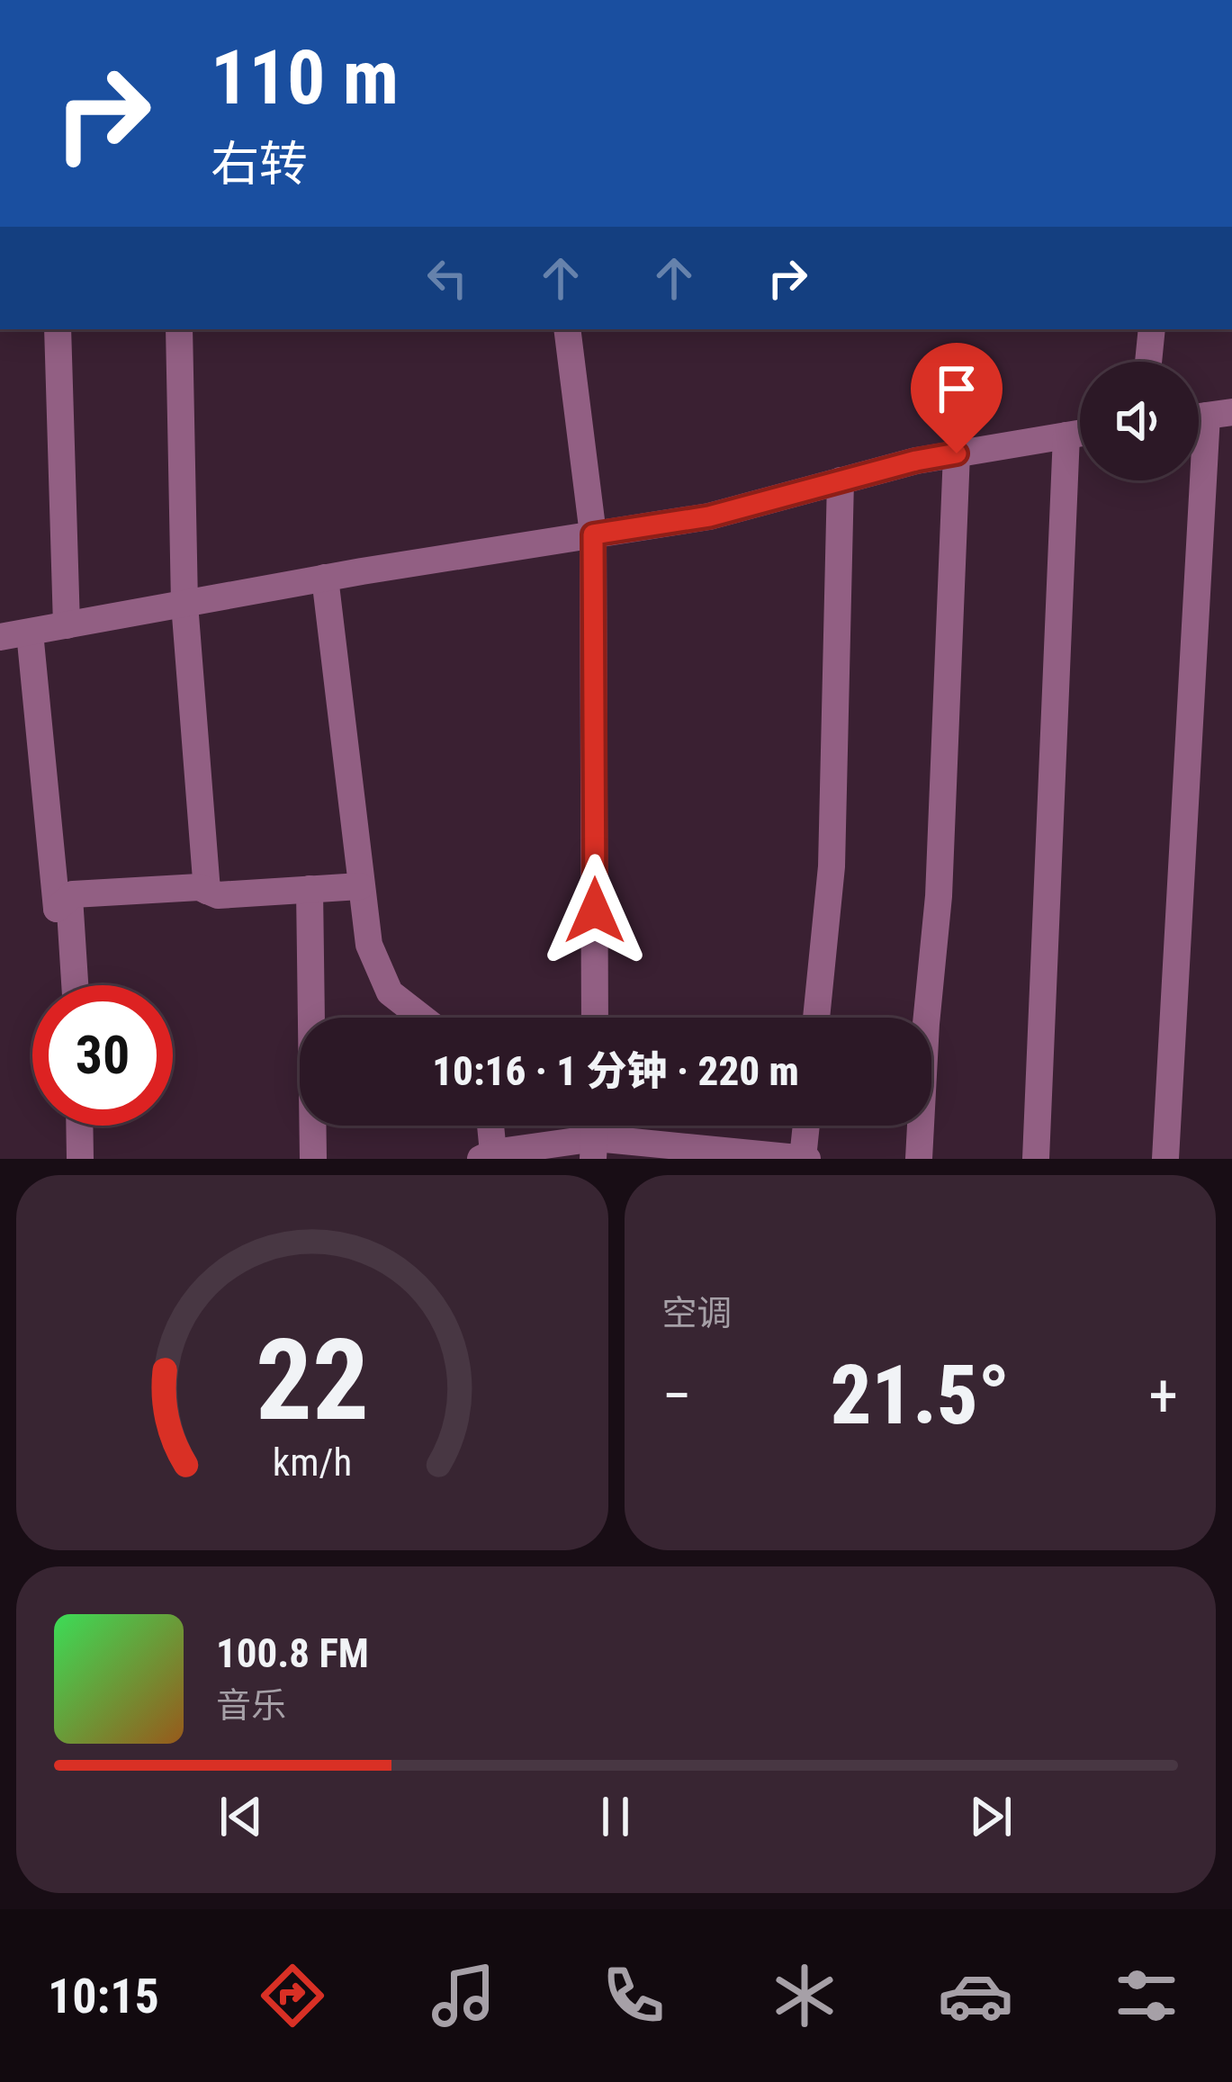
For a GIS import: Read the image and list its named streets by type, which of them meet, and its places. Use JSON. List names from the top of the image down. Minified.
{"page":{"turn":["110 m","右转"],"limit":"30","trip":"10:16 · 1 分钟 · 220 m","tile":"空调","heat":["−","21.5°","+"],"song":["100.8 FM","音乐"],"tabs":"10:15","gauge":["22","km/h"]}}
